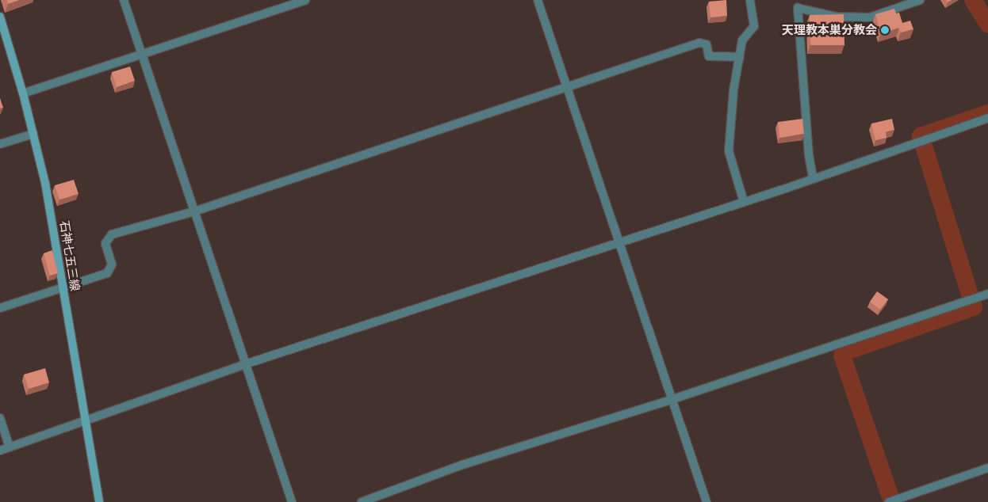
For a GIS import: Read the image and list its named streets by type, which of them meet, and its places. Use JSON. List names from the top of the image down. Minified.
{"streets":{"main road":["石神七五三線"]},"places":["天理教本巣分教会"]}
